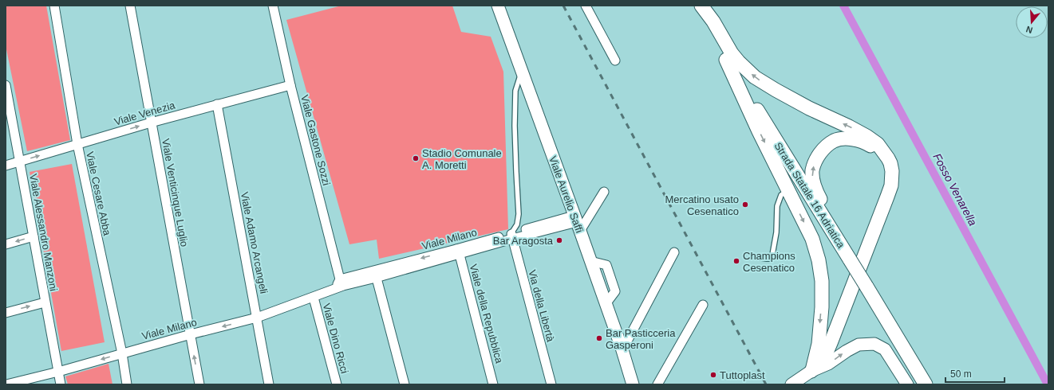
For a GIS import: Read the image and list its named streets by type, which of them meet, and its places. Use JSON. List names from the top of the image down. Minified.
{"streets":{"main road":["Strada Statale 16 Adriatica"],"street":["Viale Venezia","Viale Gastone Sozzi","Viale Venticinque Luglio","Viale Cesare Abba","Viale Aurelio Saffi","Viale Alessandro Manzoni","Viale Milano","Viale Adamo Arcangeli","Via della Libertà","Viale della Repubblica","Viale Dino Ricci"]},"crossings":[["Viale Venezia","Viale Gastone Sozzi"],["Viale Venezia","Viale Venticinque Luglio"],["Viale Venezia","Viale Cesare Abba"],["Viale Venezia","Viale Alessandro Manzoni"],["Viale Venezia","Viale Adamo Arcangeli"],["Viale Gastone Sozzi","Viale Milano"],["Viale Venticinque Luglio","Viale Milano"],["Viale Cesare Abba","Viale Milano"],["Viale Aurelio Saffi","Viale Milano"],["Viale Alessandro Manzoni","Viale Milano"],["Viale Milano","Viale Adamo Arcangeli"],["Viale Milano","Via della Libertà"],["Viale Milano","Viale della Repubblica"],["Viale Milano","Viale Dino Ricci"]],"one_way":["Viale Venezia"],"water":["Fosso Venarella"],"places":["Stadio Comunale A. Moretti","Mercatino usato Cesenatico","Bar Aragosta","Champions Cesenatico","Bar Pasticceria Gasperoni","Tuttoplast"],"scale_bar":"50 m","north":"bottom"}
